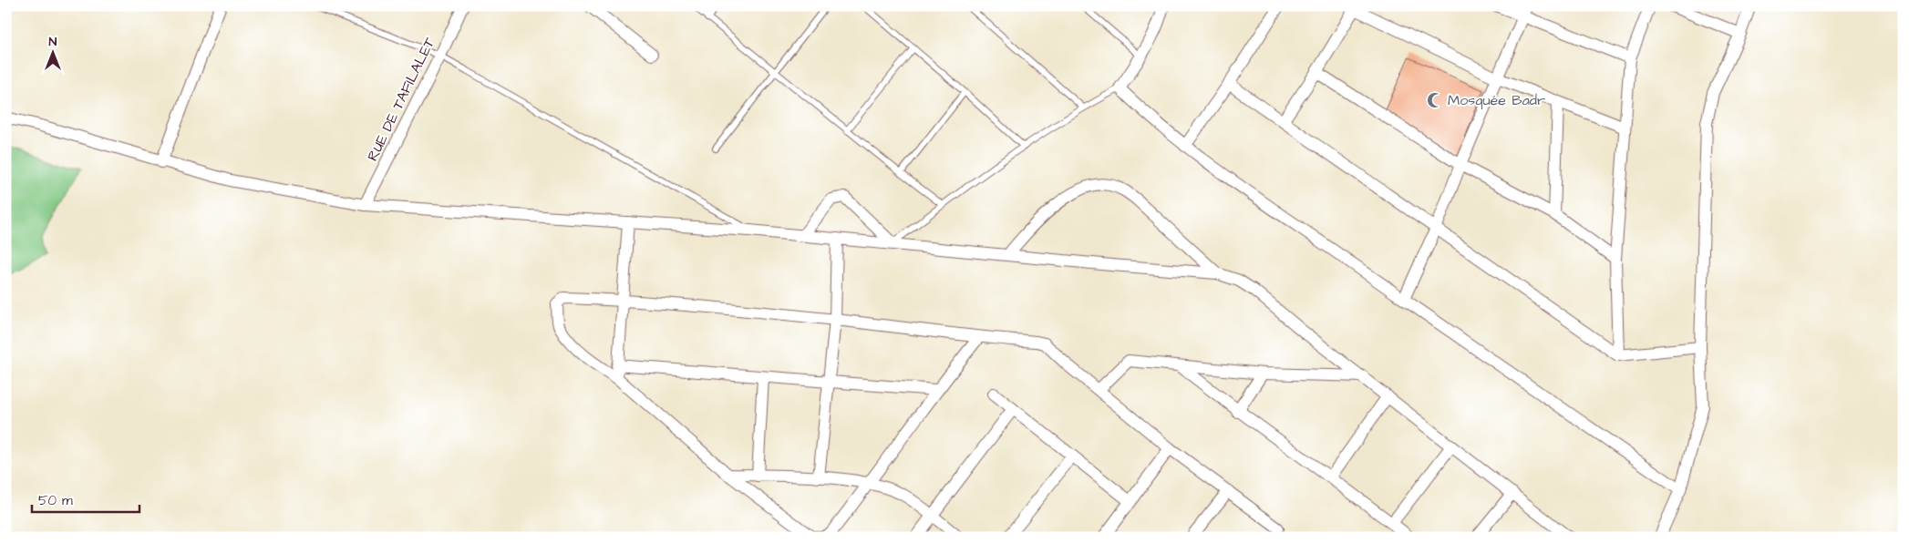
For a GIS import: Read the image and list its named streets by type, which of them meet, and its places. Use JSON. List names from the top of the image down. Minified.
{"streets":{"street":["RUE DE TAFILALET"]},"places":{"mosque":["Mosquée Badr"]},"scale_bar":"50 m","north":"top"}
